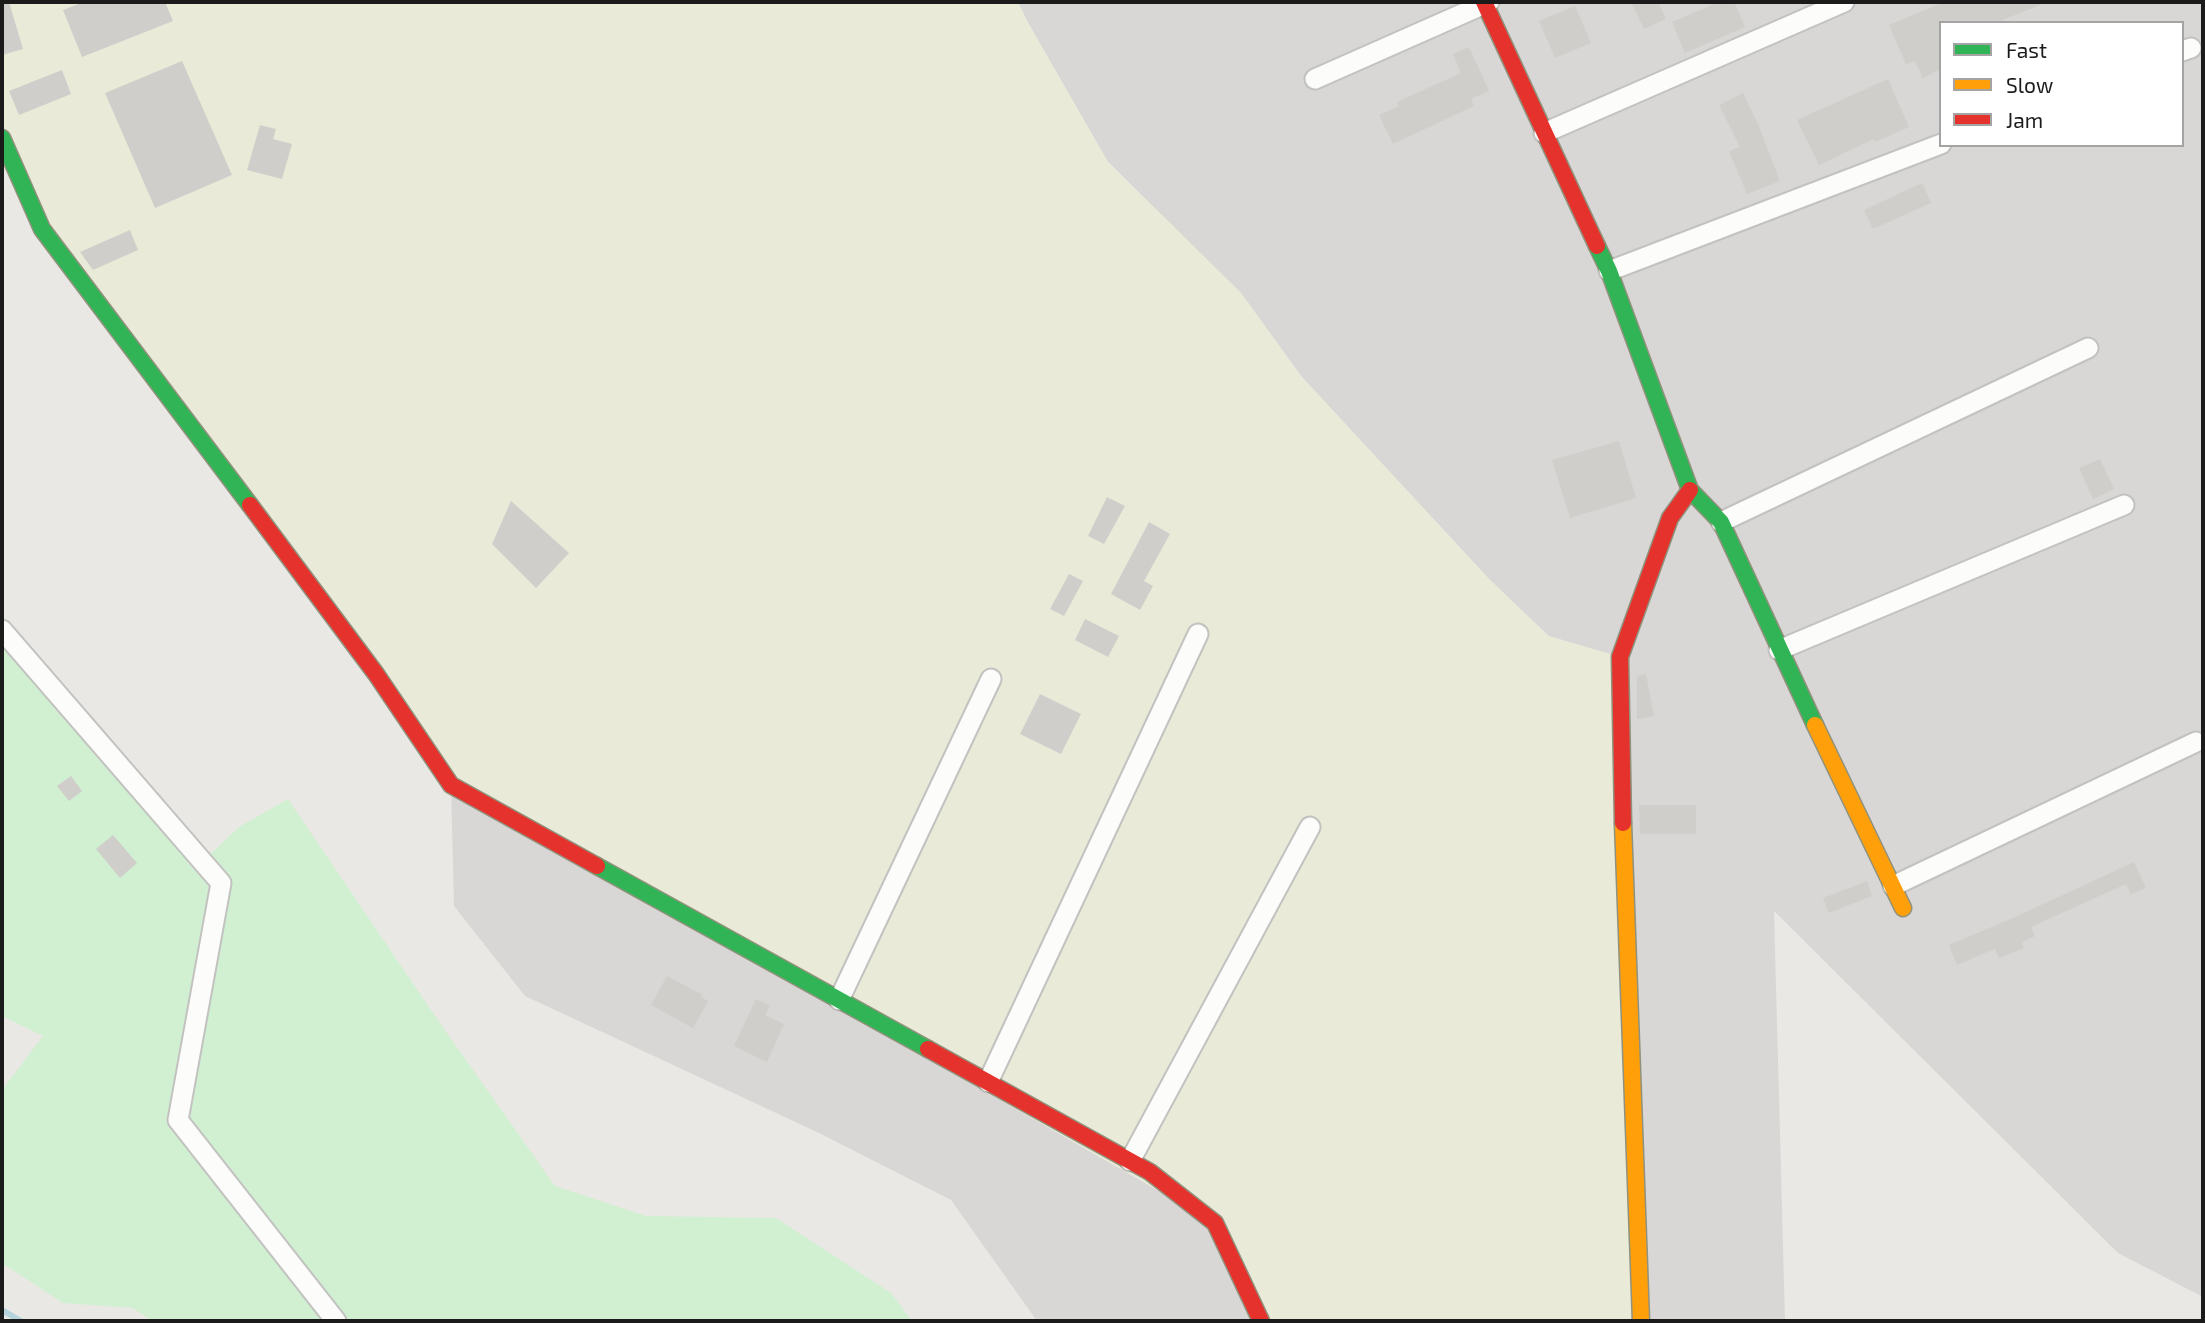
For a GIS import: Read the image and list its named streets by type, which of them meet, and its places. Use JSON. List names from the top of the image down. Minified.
{"legend":["Fast","Slow","Jam"]}
